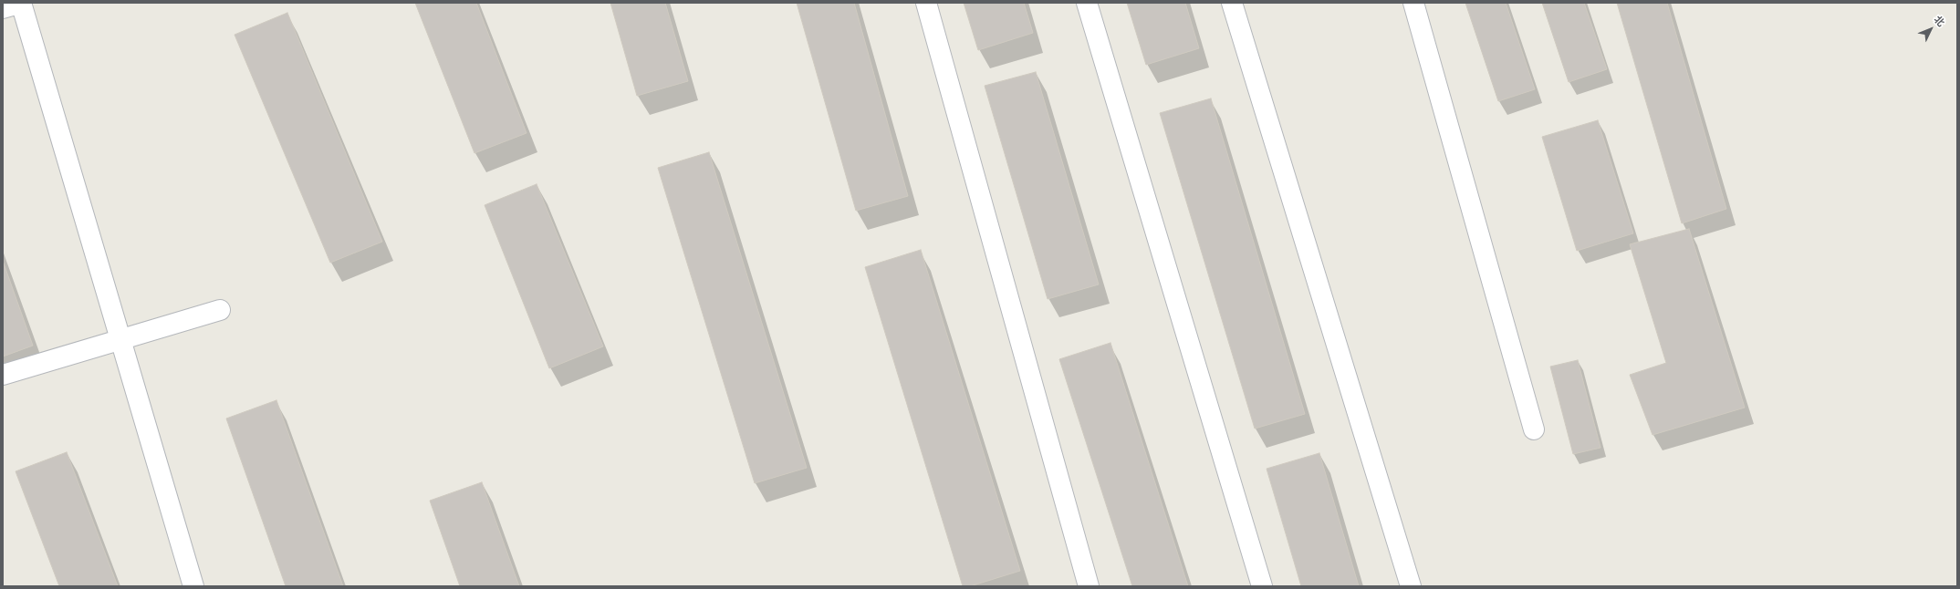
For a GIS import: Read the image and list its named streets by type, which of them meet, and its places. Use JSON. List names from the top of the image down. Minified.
{"north":"top right"}
